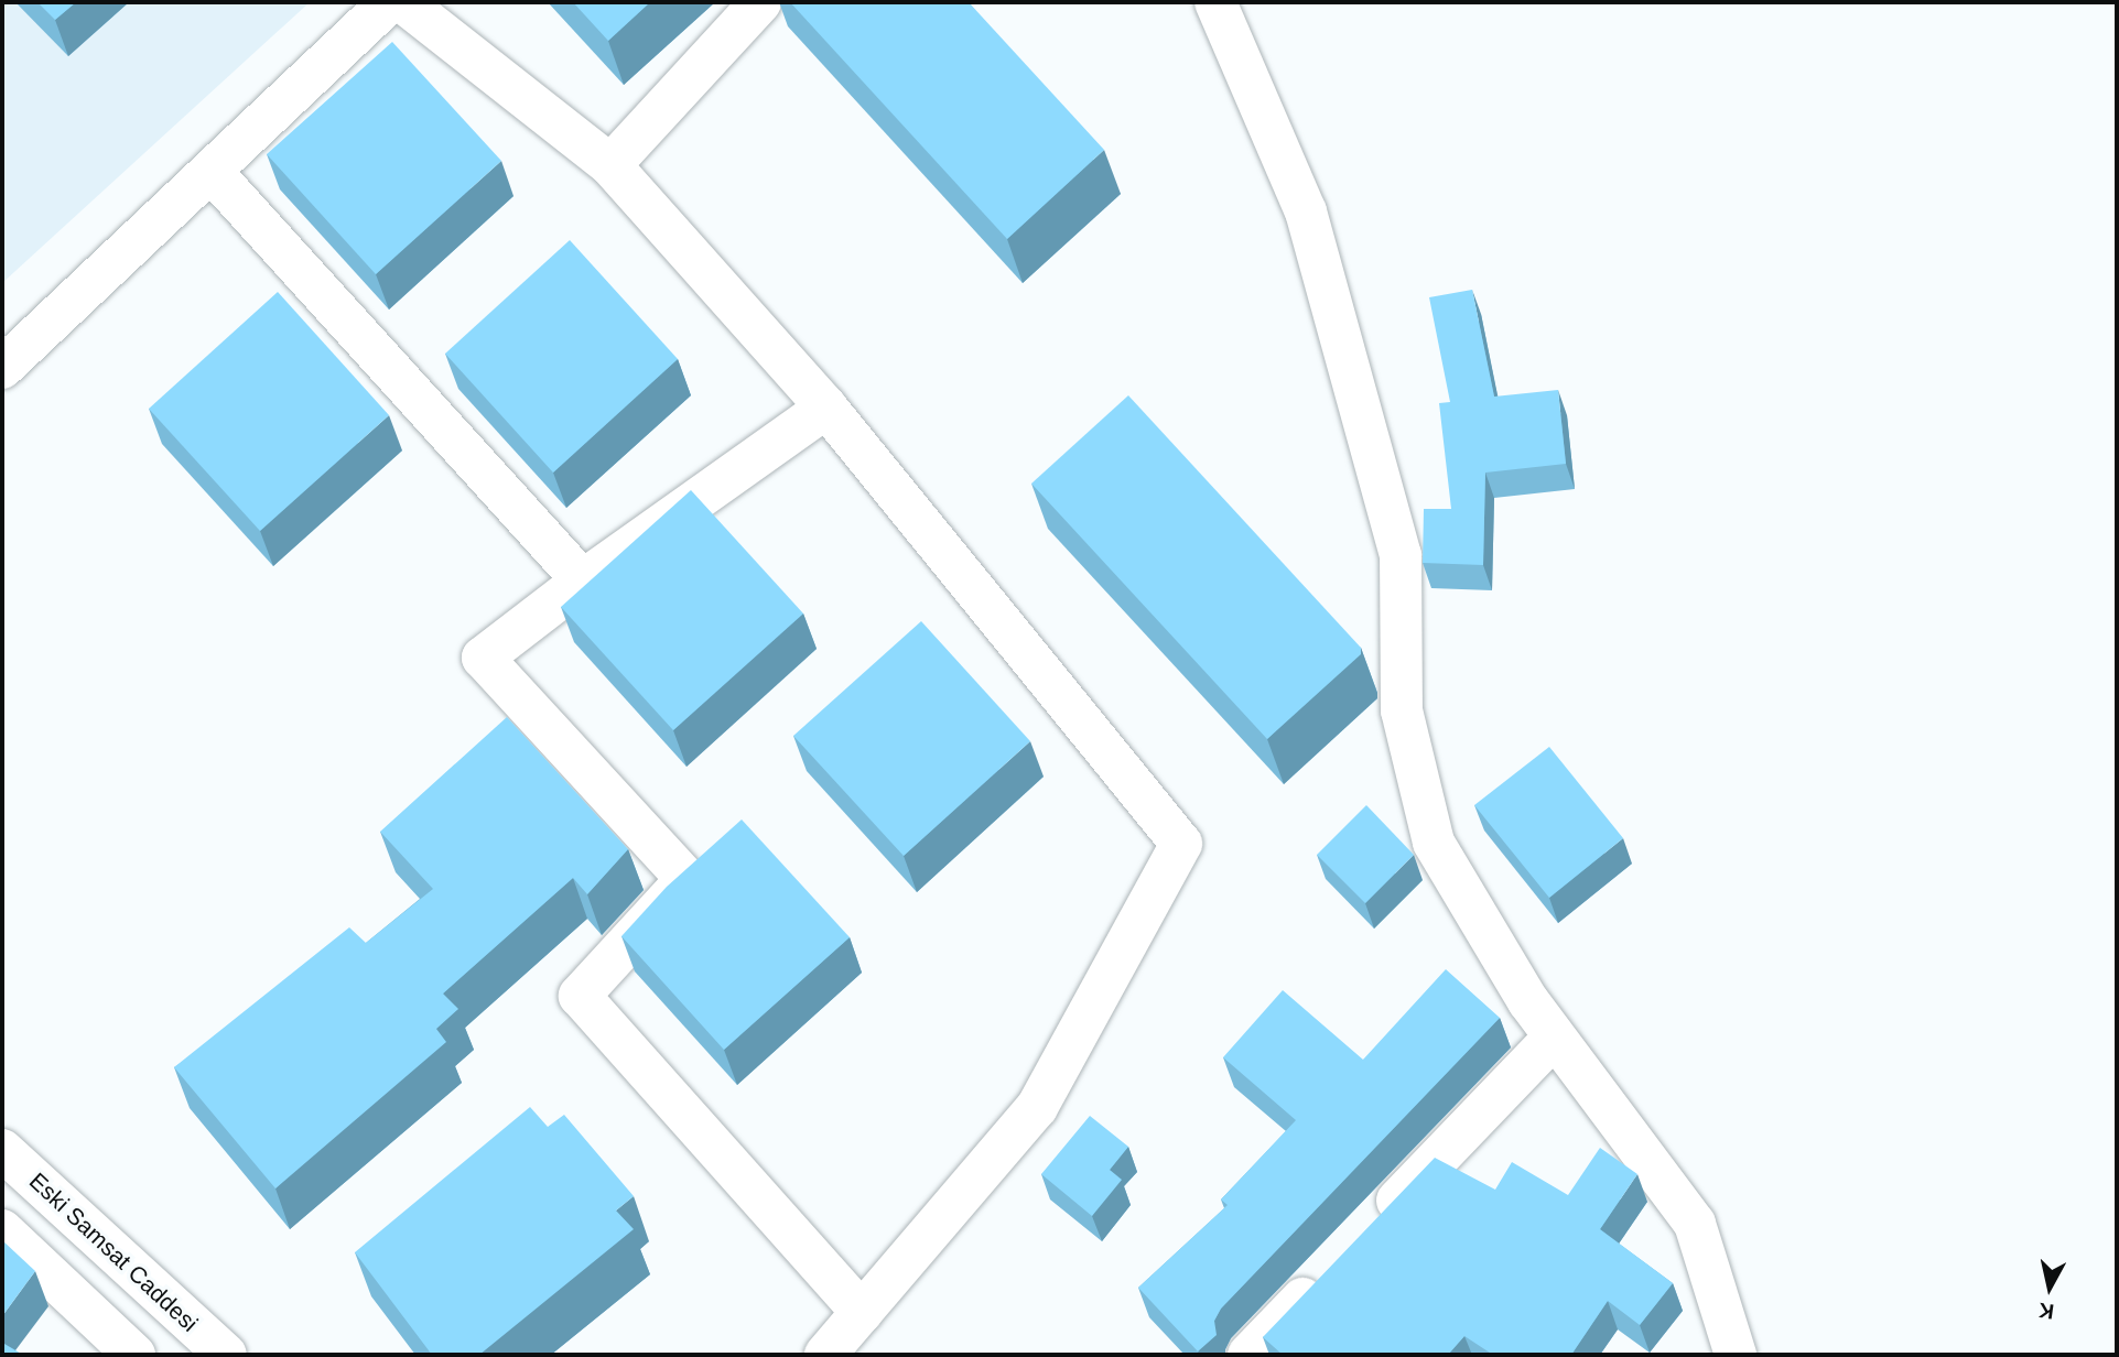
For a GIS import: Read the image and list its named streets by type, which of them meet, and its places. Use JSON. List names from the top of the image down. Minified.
{"streets":{"street":["Eski Samsat Caddesi"]},"north":"bottom"}
